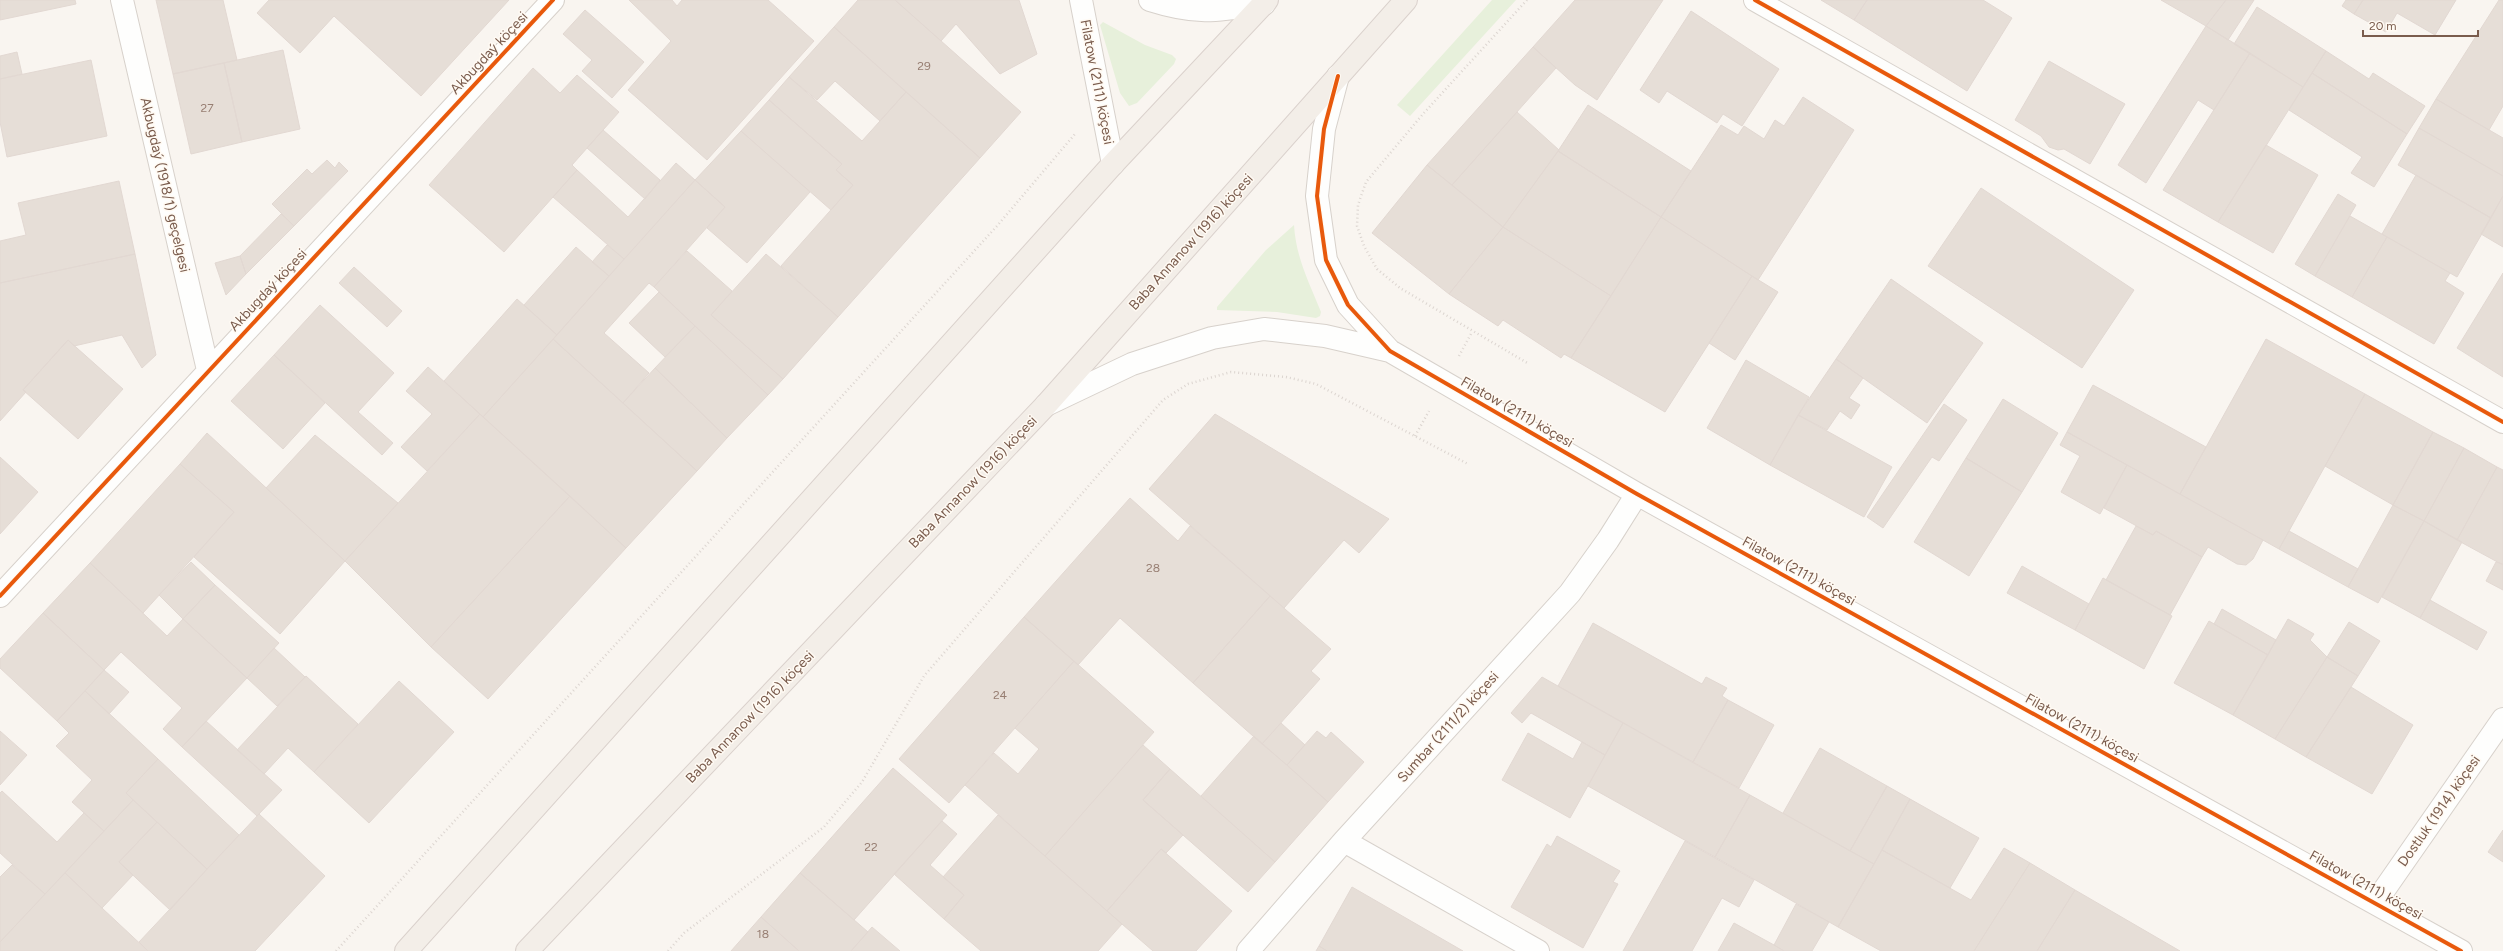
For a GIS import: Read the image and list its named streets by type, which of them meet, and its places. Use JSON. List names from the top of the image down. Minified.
{"streets":{"main road":["Baba Annanow (1916) köçesi"],"street":["Akbugdaý köçesi","Filatow (2111) köçesi","Akbugdaý (1918/1) geçelgesi","Sumbar (2111/2) köçesi","Dostluk (1914) köçesi"]},"crossings":[["Akbugdaý köçesi","Akbugdaý (1918/1) geçelgesi"],["Filatow (2111) köçesi","Baba Annanow (1916) köçesi"],["Filatow (2111) köçesi","Sumbar (2111/2) köçesi"],["Filatow (2111) köçesi","Dostluk (1914) köçesi"]],"house_numbers":["29","27","28","24","22","18"],"scale_bar":"20 m"}
